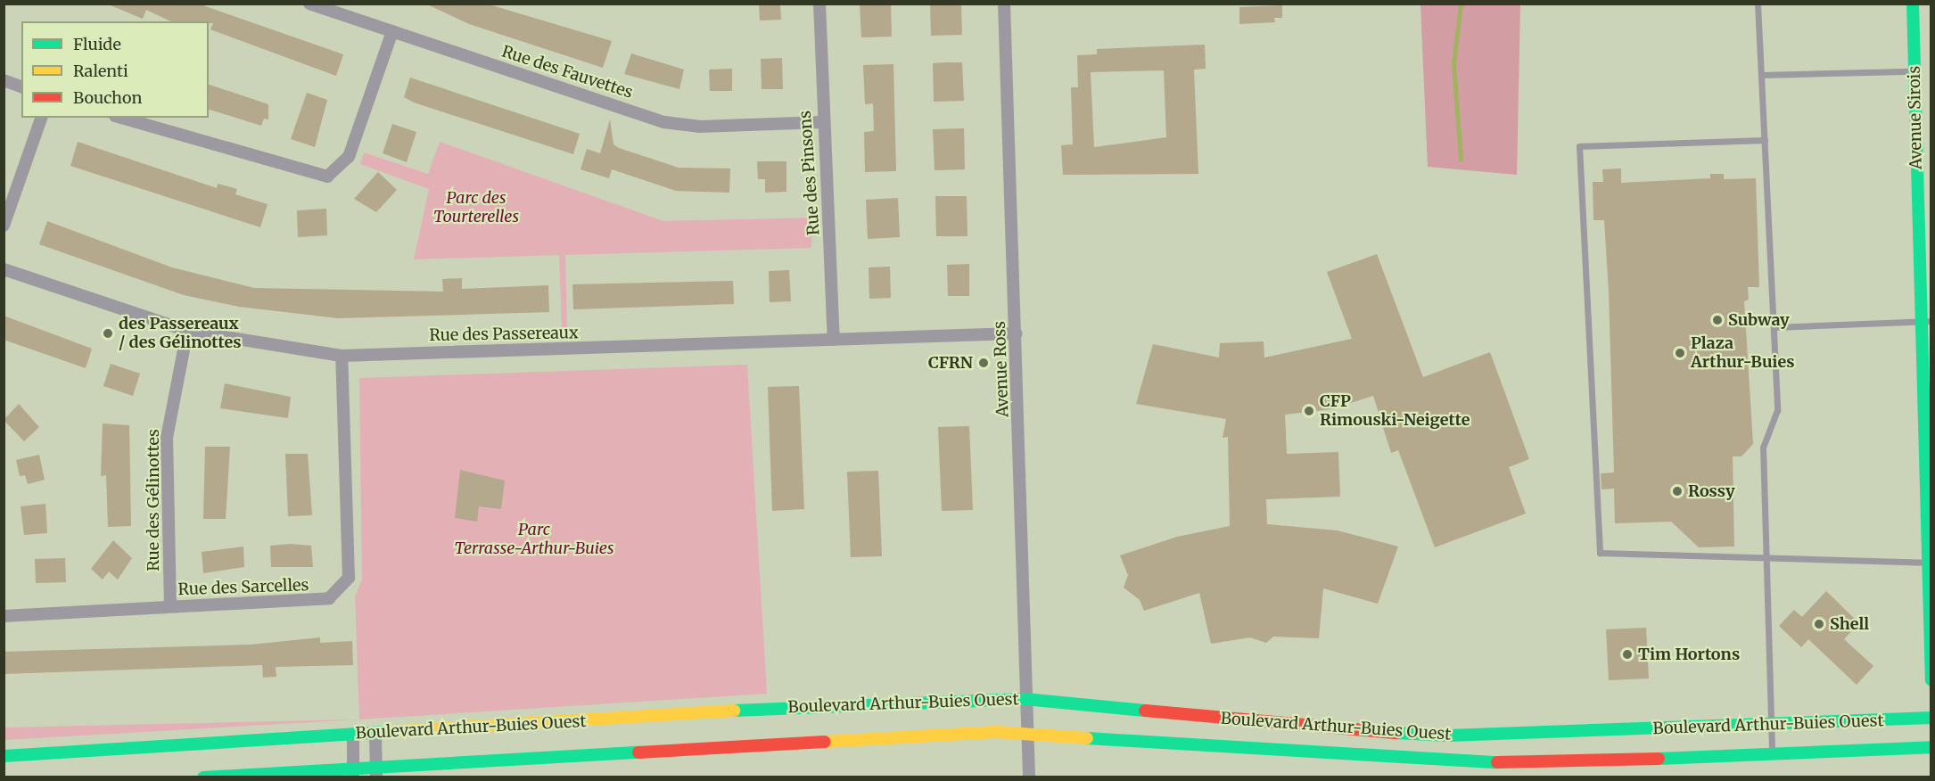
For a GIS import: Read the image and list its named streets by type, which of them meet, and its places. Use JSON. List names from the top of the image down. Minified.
{"streets":{"street":["Rue des Fauvettes","Avenue Sirois","Rue des Pinsons","Rue des Passereaux","Avenue Ross","Rue des Gélinottes","Rue des Sarcelles","Boulevard Arthur-Buies Ouest"]},"crossings":[["Rue des Fauvettes","Rue des Pinsons"],["Rue des Pinsons","Rue des Passereaux"],["Rue des Passereaux","Avenue Ross"],["Rue des Passereaux","Rue des Gélinottes"],["Rue des Passereaux","Rue des Sarcelles"],["Avenue Ross","Boulevard Arthur-Buies Ouest"],["Rue des Gélinottes","Rue des Sarcelles"]],"parks":["Parc des Tourterelles","Parc Terrasse-Arthur-Buies"],"places":["Subway","des Passereaux / des Gélinottes","Plaza Arthur-Buies","CFRN","CFP Rimouski-Neigette","Rossy","Shell","Tim Hortons"],"legend":["Fluide","Ralenti","Bouchon"]}
